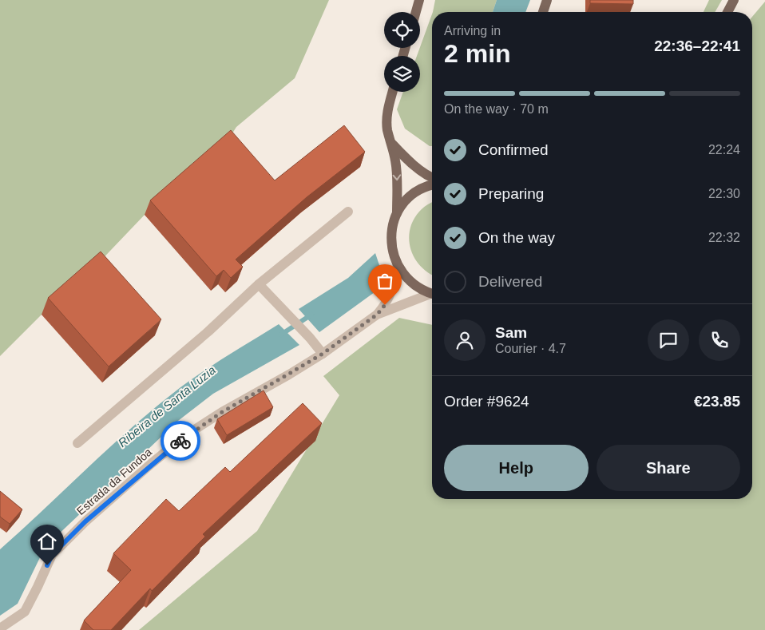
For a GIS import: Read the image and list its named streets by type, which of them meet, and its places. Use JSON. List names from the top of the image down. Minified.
{"streets":{"lane":["Estrada da Fundoa"]},"water":["Ribeira de Santa Luzia"],"page":{"heading":["2 min","Arriving in","22:36–22:41"],"panel":["Sam","Courier · 4.7","Order #9624","€23.85"],"bar":"On the way · 70 m","list":[["Confirmed","22:24"],["Preparing","22:30"],["On the way","22:32"],"Delivered"],"buttons":["Help","Share"]}}
